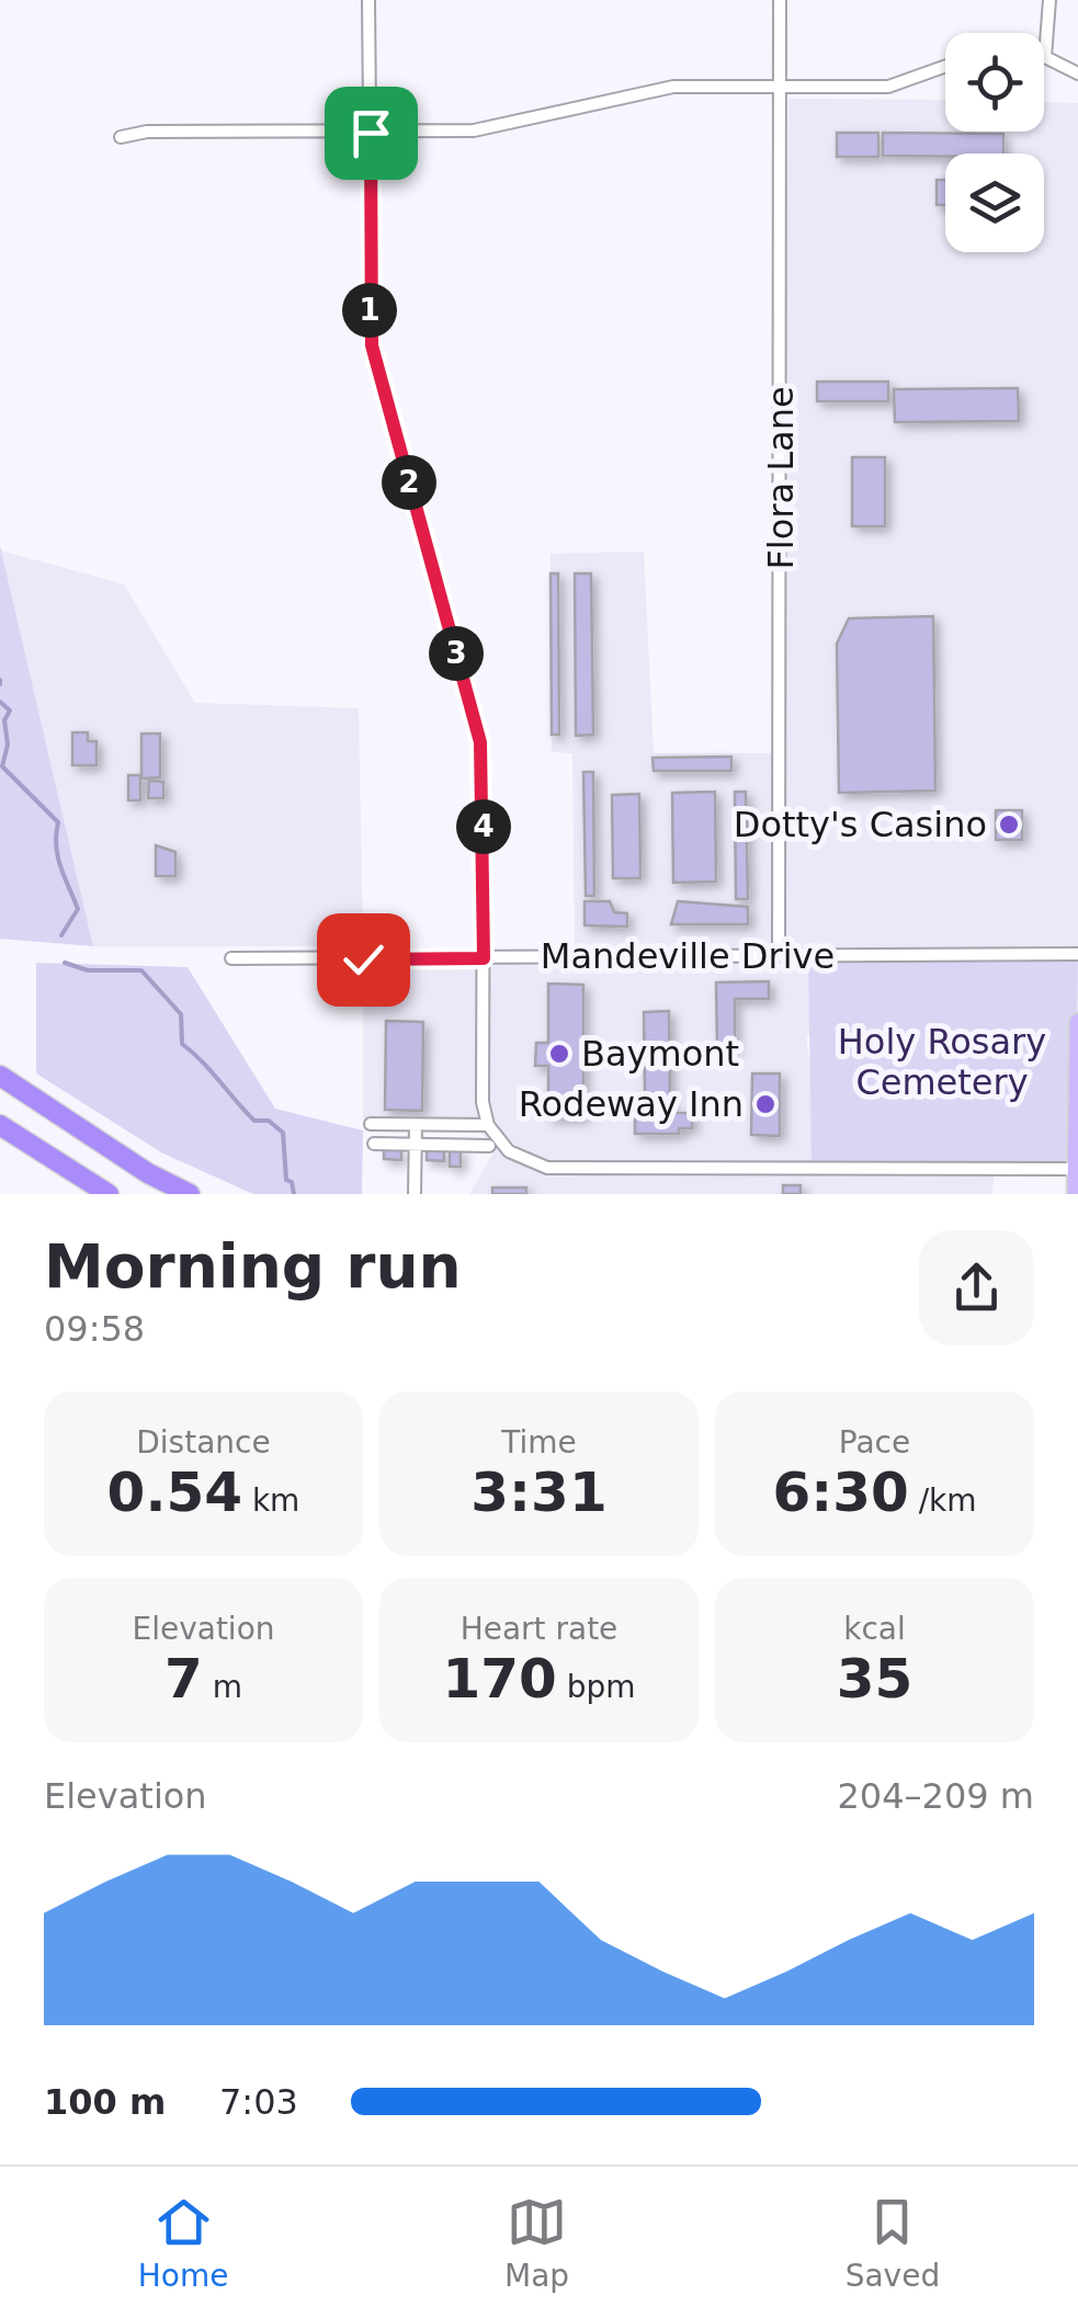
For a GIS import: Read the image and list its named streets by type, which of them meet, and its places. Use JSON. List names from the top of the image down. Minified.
{"streets":{"street":["Flora Lane","Mandeville Drive"]},"crossings":[["Flora Lane","Mandeville Drive"]],"parks":["Holy Rosary Cemetery"],"places":["Dotty's Casino","Baymont","Rodeway Inn"],"page":{"pins":["1","2","3","4"],"heading":["Morning run","09:58"],"stats":[["Distance","0.54 km"],["Time","3:31"],["Pace","6:30 /km"],["Elevation","7 m"],["Heart rate","170 bpm"],["kcal","35"]],"chart":["Elevation","204–209 m"],"list":[{"name":"100 m","note":"7:03"}],"tabs":["Home","Map","Saved"]}}
